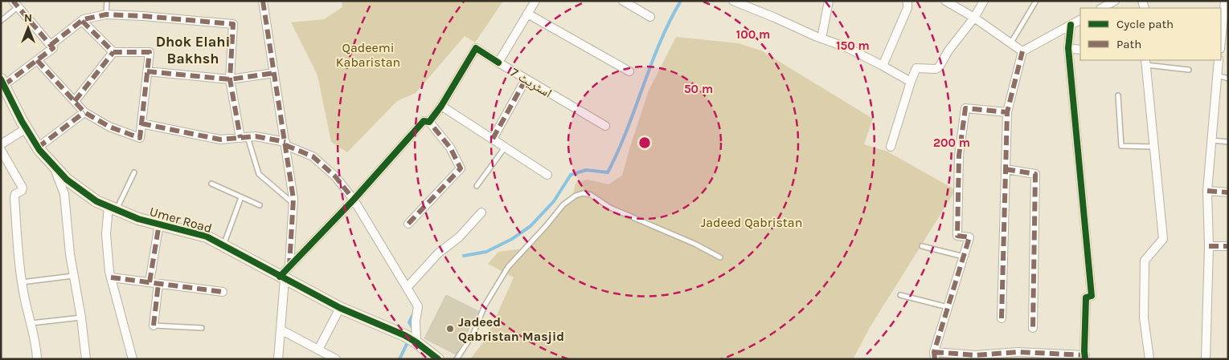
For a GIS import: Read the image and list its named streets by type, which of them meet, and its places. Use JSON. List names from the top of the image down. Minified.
{"streets":{"street":["اسٹریٹ 7","Umer Road"]},"districts":["Dhok Elahi Bakhsh"],"parks":["Qadeemi Kabaristan","Jadeed Qabristan"],"places":["Jadeed Qabristan Masjid"],"legend":["Cycle path","Path"],"north":"top","rings":["100 m","150 m","50 m","200 m"]}
